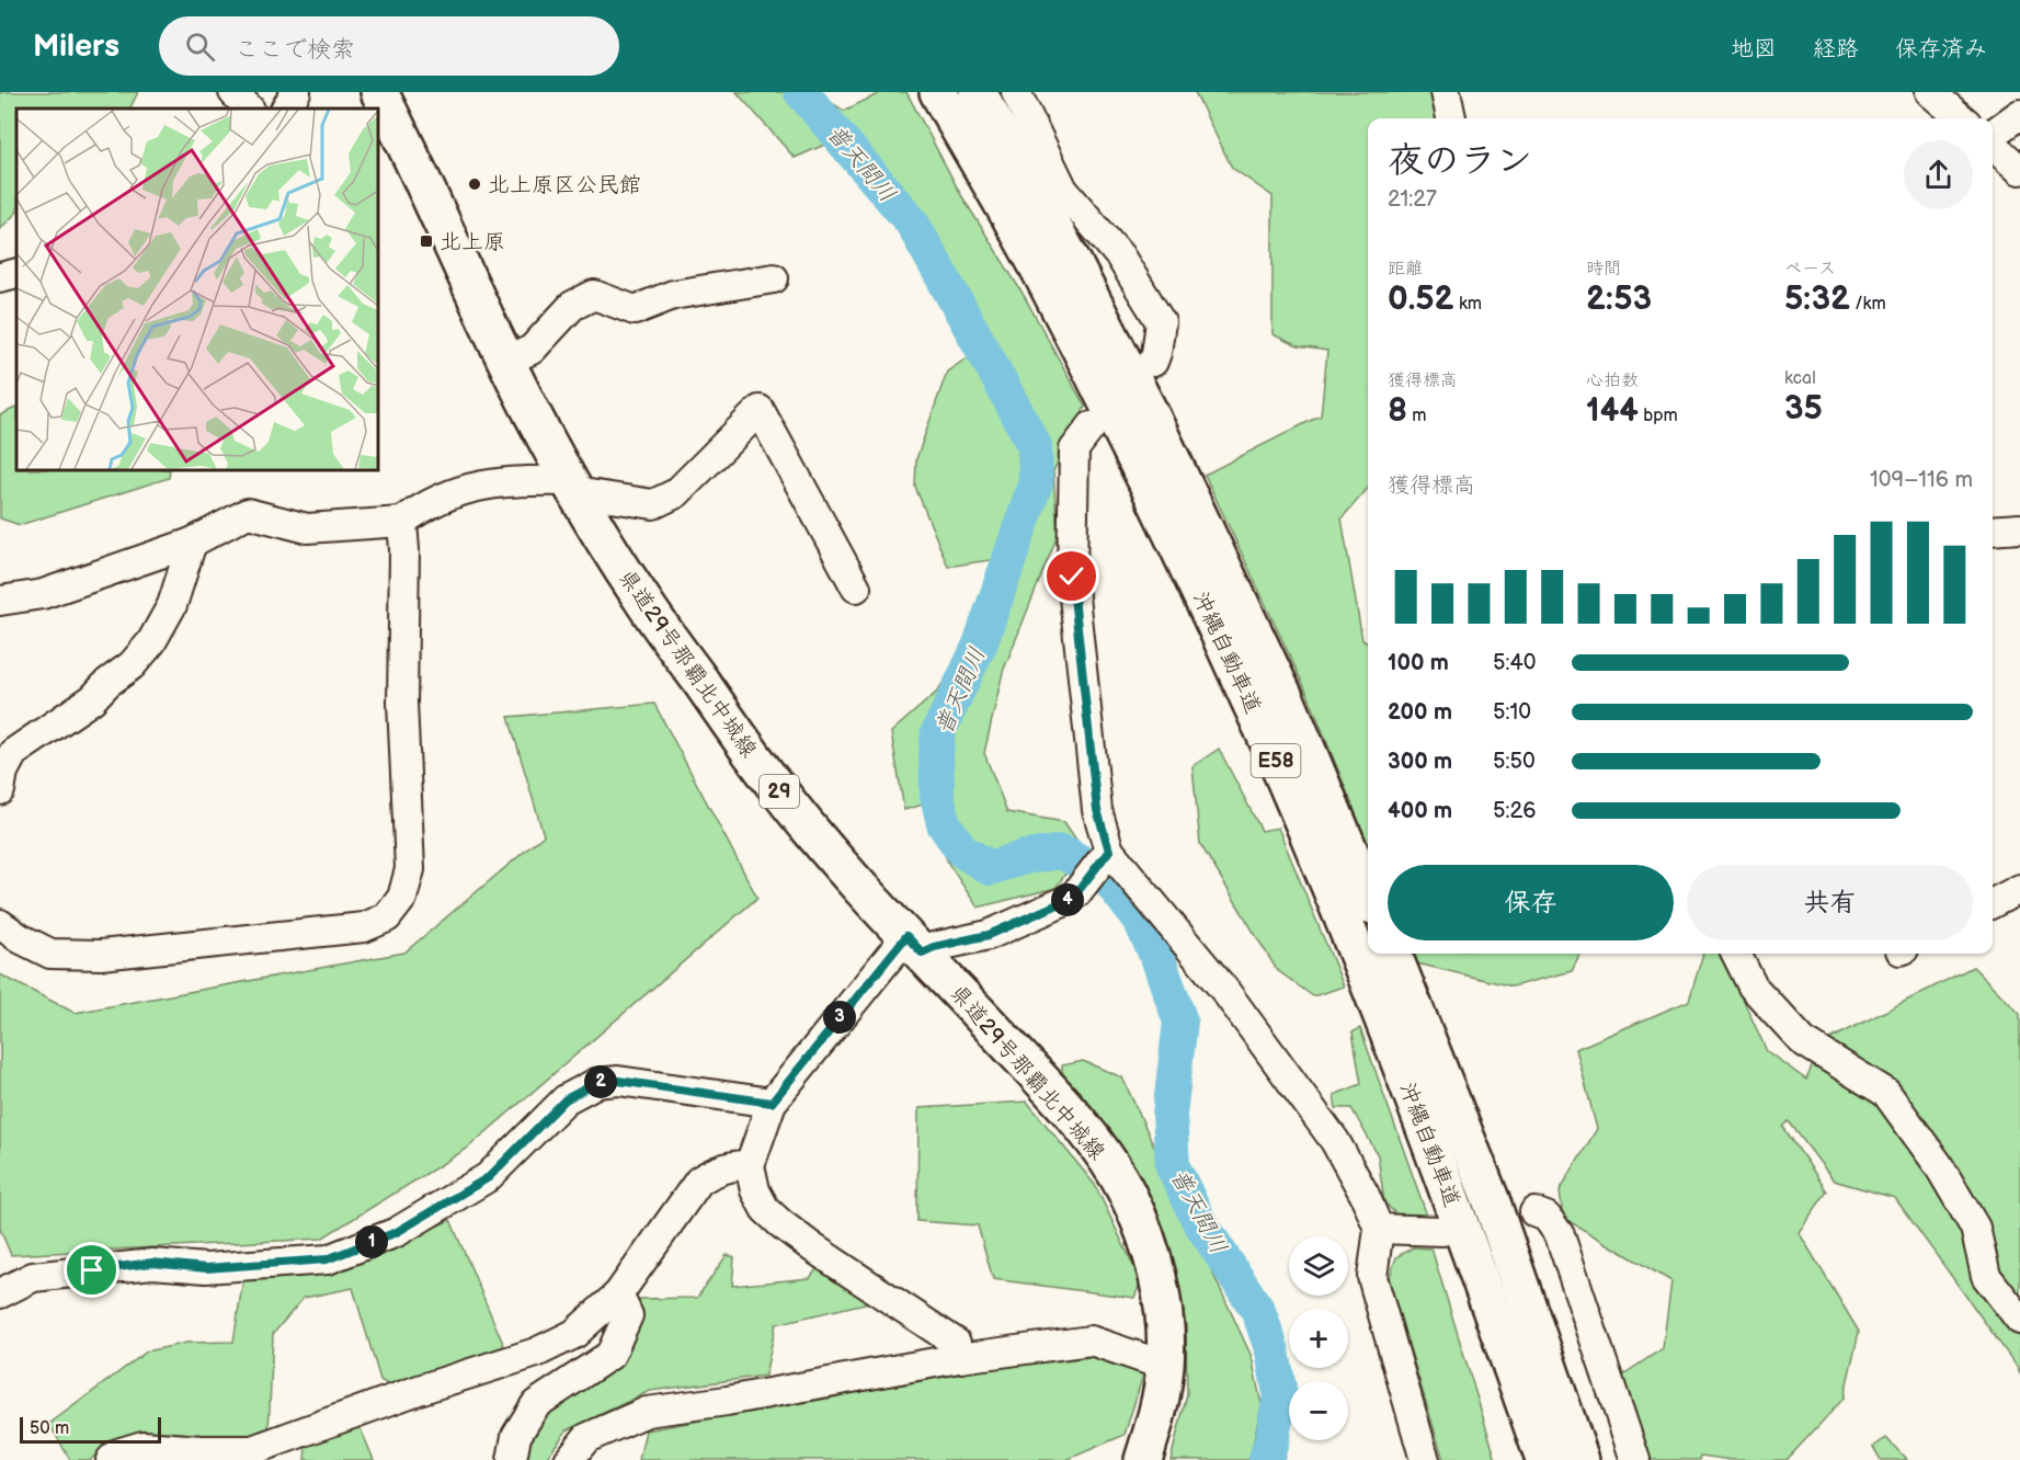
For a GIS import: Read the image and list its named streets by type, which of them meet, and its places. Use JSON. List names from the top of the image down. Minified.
{"streets":{"main road":["沖縄自動車道","県道29号那覇北中城線","E58","29"]},"water":["普天間川"],"places":{"other":["北上原区公民館"],"transit":["北上原"]},"scale_bar":"50 m","page":{"header":"Milers","search":"ここで検索","nav":["地図","経路","保存済み"],"heading":["夜のラン","21:27"],"stats":[["距離","0.52 km"],["時間","2:53"],["ペース","5:32 /km"],["獲得標高","8 m"],["心拍数","144 bpm"],["kcal","35"]],"chart":["獲得標高","109–116 m"],"list":[{"name":"100 m","note":"5:40"},{"name":"200 m","note":"5:10"},{"name":"300 m","note":"5:50"},{"name":"400 m","note":"5:26"}],"buttons":["保存","共有"],"pins":["4","3","2","1"],"map_buttons":["+","−"],"scale":"50 m"}}
